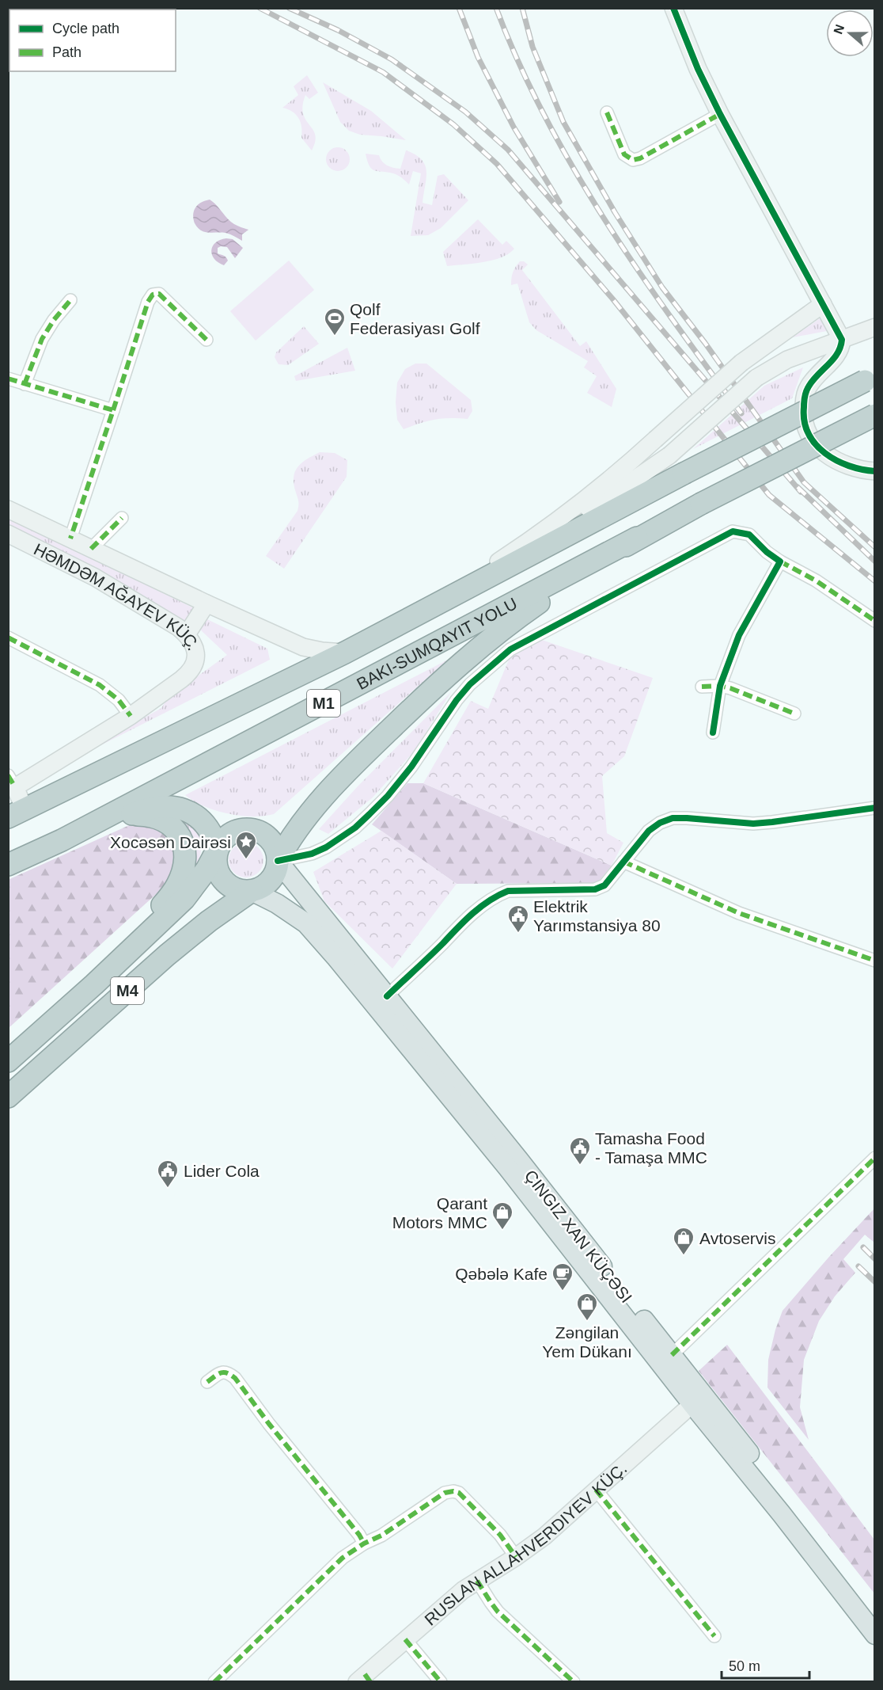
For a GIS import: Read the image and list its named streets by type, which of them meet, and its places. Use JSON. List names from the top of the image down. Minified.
{"streets":{"highway":["M1","M4"],"main road":["ÇINGIZ XAN KÜÇƏSI"],"street":["HƏMDƏM AĞAYEV KÜÇ.","RUSLAN ALLAHVERDIYEV KÜÇ."]},"crossings":[["HƏMDƏM AĞAYEV KÜÇ.","M1"],["M4","ÇINGIZ XAN KÜÇƏSI"],["ÇINGIZ XAN KÜÇƏSI","RUSLAN ALLAHVERDIYEV KÜÇ."]],"places":{"sports":["Qolf Federasiyası Golf"],"place":["Xocəsən Dairəsi"],"public building":["Elektrik Yarımstansiya 80","Tamasha Food - Tamaşa MMC","Lider Cola"],"shop":["Qarant Motors MMC","Avtoservis","Zəngilan Yem Dükanı"],"cafe":["Qəbələ Kafe"]},"legend":["Cycle path","Path"],"scale_bar":"50 m","north":"left"}
